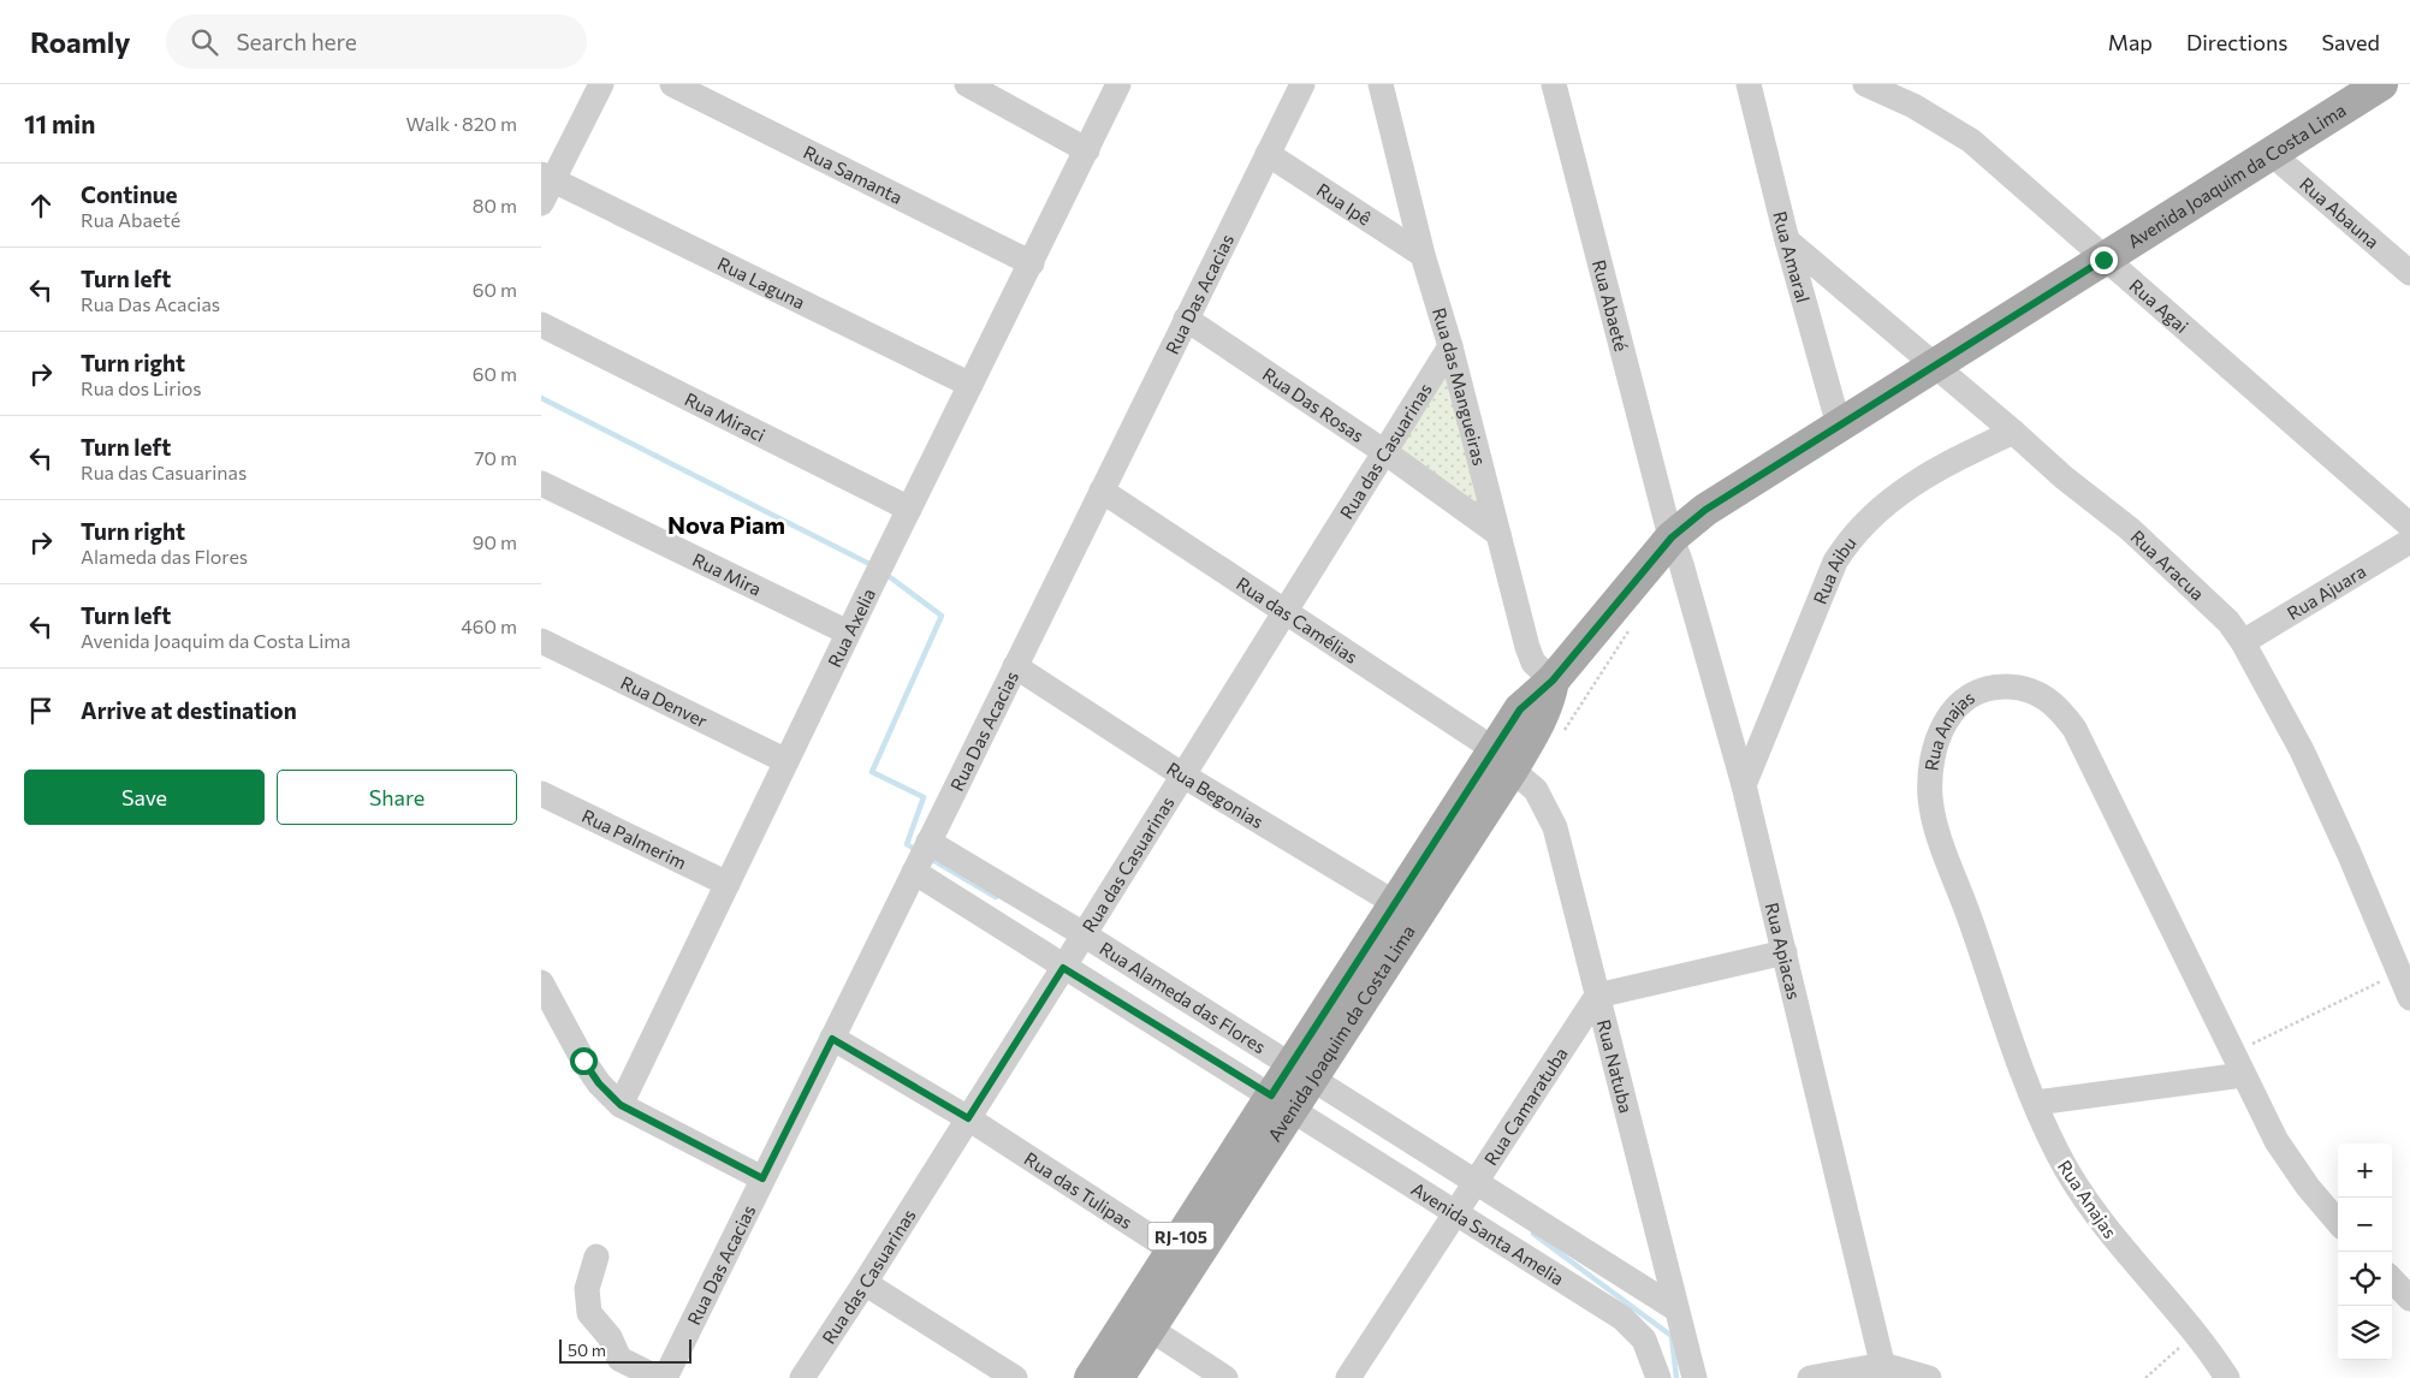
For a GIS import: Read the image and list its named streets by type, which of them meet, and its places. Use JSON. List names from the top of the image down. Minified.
{"streets":{"main road":["Avenida Joaquim da Costa Lima","RJ-105"],"street":["Rua Samanta","Rua Ipê","Rua Abauna","Rua Amaral","Rua Laguna","Rua Das Acacias","Rua Abaeté","Rua Agai","Rua das Mangueiras","Rua Das Rosas","Rua Miraci","Rua das Casuarinas","Rua Aracua","Rua Aibu","Rua Mira","Rua Ajuara","Rua das Camélias","Rua Axelia","Rua Denver","Rua Anajas","Rua Begonias","Rua Palmerim","Rua Apiacas","Rua Alameda das Flores","Rua Natuba","Rua Camaratuba","Rua das Tulipas","Avenida Santa Amelia"]},"crossings":[["Rua Samanta","Rua Axelia"],["Avenida Joaquim da Costa Lima","Rua Abauna"],["Avenida Joaquim da Costa Lima","Rua Amaral"],["Avenida Joaquim da Costa Lima","Rua Abaeté"],["Avenida Joaquim da Costa Lima","Rua Agai"],["Avenida Joaquim da Costa Lima","Rua das Mangueiras"],["Avenida Joaquim da Costa Lima","Rua Aracua"],["Avenida Joaquim da Costa Lima","Rua das Camélias"],["Avenida Joaquim da Costa Lima","Rua Begonias"],["Avenida Joaquim da Costa Lima","Rua Apiacas"],["Avenida Joaquim da Costa Lima","Rua Alameda das Flores"],["Avenida Joaquim da Costa Lima","Rua Natuba"],["Avenida Joaquim da Costa Lima","Rua das Tulipas"],["Avenida Joaquim da Costa Lima","Avenida Santa Amelia"],["Rua Ipê","Rua Das Acacias"],["Rua Ipê","Rua das Mangueiras"],["Rua Amaral","Rua Aracua"],["Rua Laguna","Rua Axelia"],["Rua Das Acacias","Rua Das Rosas"],["Rua Das Acacias","Rua das Camélias"],["Rua Das Acacias","Rua Begonias"],["Rua Das Acacias","Rua Alameda das Flores"],["Rua Das Acacias","Rua das Tulipas"],["Rua Das Acacias","Avenida Santa Amelia"],["Rua Abaeté","Rua Apiacas"],["Rua das Mangueiras","Rua Das Rosas"],["Rua das Mangueiras","Rua das Casuarinas"],["Rua Das Rosas","Rua das Casuarinas"],["Rua Miraci","Rua Axelia"],["Rua das Casuarinas","Rua das Camélias"],["Rua das Casuarinas","Rua Begonias"],["Rua das Casuarinas","Rua Alameda das Flores"],["Rua das Casuarinas","Rua das Tulipas"],["Rua das Casuarinas","Avenida Santa Amelia"],["Rua Aracua","Rua Aibu"],["Rua Aracua","Rua Ajuara"],["Rua Aibu","Rua Apiacas"],["Rua Mira","Rua Axelia"],["Rua das Camélias","Rua Natuba"],["Rua Axelia","Rua Denver"],["Rua Axelia","Rua Palmerim"],["Rua Alameda das Flores","Avenida Santa Amelia"],["Rua Natuba","Rua Camaratuba"],["Rua Natuba","Avenida Santa Amelia"],["Rua Camaratuba","Avenida Santa Amelia"]],"districts":["Nova Piam"],"scale_bar":"50 m","page":{"header":"Roamly","search":"Search here","nav":["Map","Directions","Saved"],"heading":["11 min","Walk · 820 m"],"list":[["Continue","Rua Abaeté","80 m"],["Turn left","Rua Das Acacias","60 m"],["Turn right","Rua dos Lirios","60 m"],["Turn left","Rua das Casuarinas","70 m"],["Turn right","Alameda das Flores","90 m"],["Turn left","Avenida Joaquim da Costa Lima","460 m"],"Arrive at destination"],"buttons":["Save","Share"],"map_buttons":["+","−"],"scale":"50 m"}}
